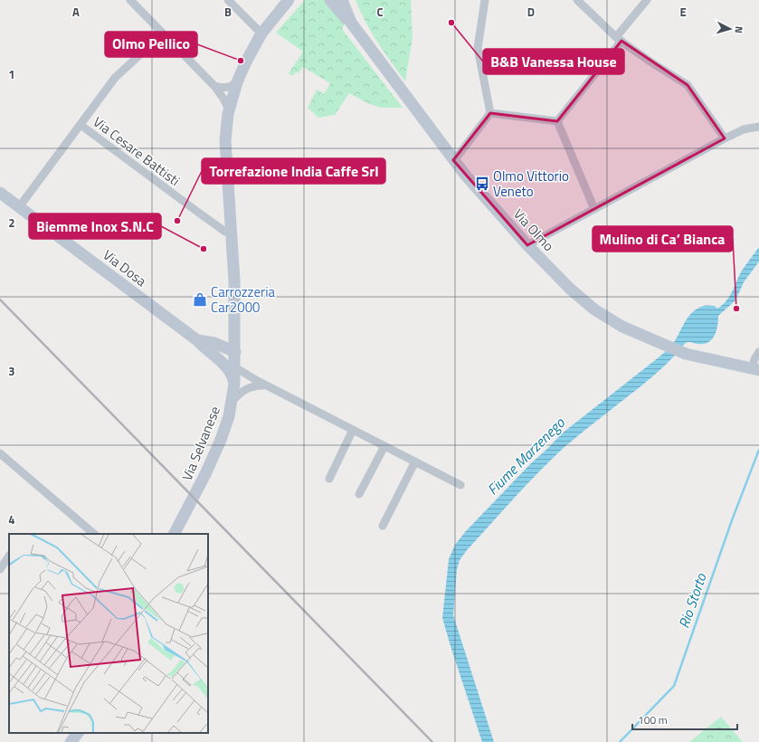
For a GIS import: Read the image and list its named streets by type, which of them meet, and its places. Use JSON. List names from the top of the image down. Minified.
{"streets":{"street":["Via Cesare Battisti","Via Olmo","Via Dosa","Via Selvanese"]},"crossings":[["Via Cesare Battisti","Via Dosa"],["Via Cesare Battisti","Via Selvanese"]],"water":["Fiume Marzenego","Rio Storto"],"places":{"other":["B&B Vanessa House","Olmo Pellico","Torrefazione India Caffe Srl","Biemme Inox S.N.C","Mulino di Ca’ Bianca"],"bus stop":["Olmo Vittorio Veneto"],"shop":["Carrozzeria Car2000"]},"scale_bar":"100 m","north":"right","grid":{"columns":["A","B","C","D","E"],"rows":["1","2","3","4"]}}
